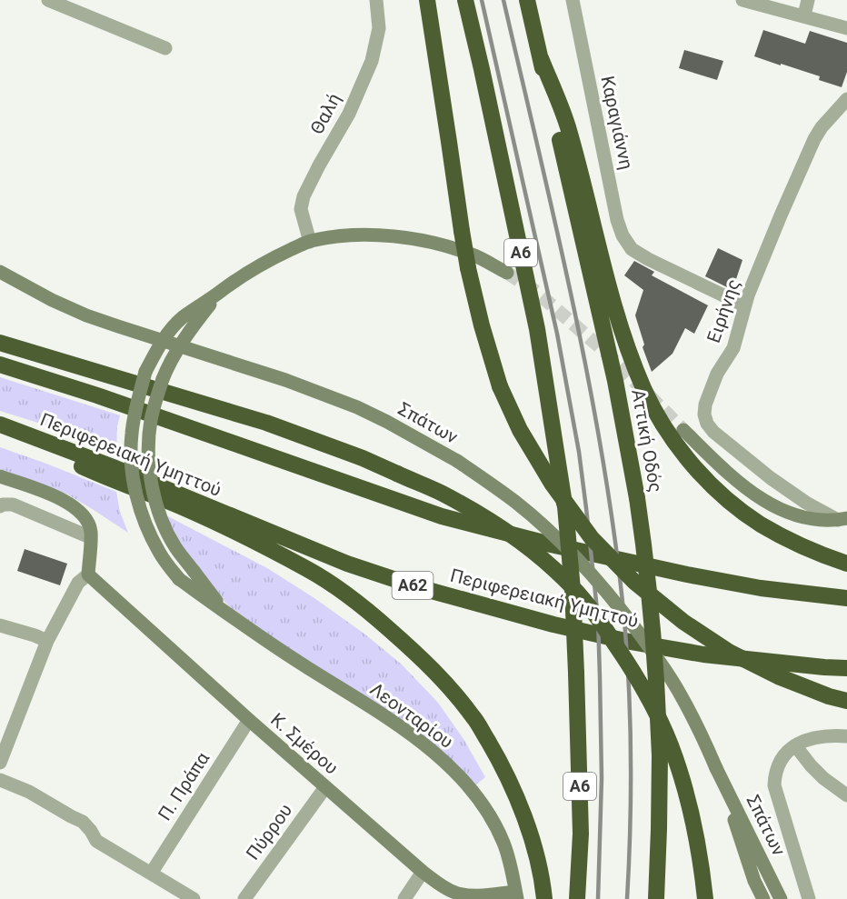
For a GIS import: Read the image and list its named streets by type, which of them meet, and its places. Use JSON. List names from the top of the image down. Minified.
{"streets":{"highway":["Α6","Αττική Οδός","Περιφερειακή Υμηττού","Α62"],"street":["Θαλή","Καραγιάννη","Ειρήνης","Σπάτων","Λεονταρίου","Κ. Σμέρου","Π. Πράπα","Πύρρου"]},"crossings":[["Θαλή","Λεονταρίου"],["Καραγιάννη","Ειρήνης"],["Σπάτων","Λεονταρίου"],["Λεονταρίου","Κ. Σμέρου"],["Κ. Σμέρου","Π. Πράπα"],["Κ. Σμέρου","Πύρρου"]]}
